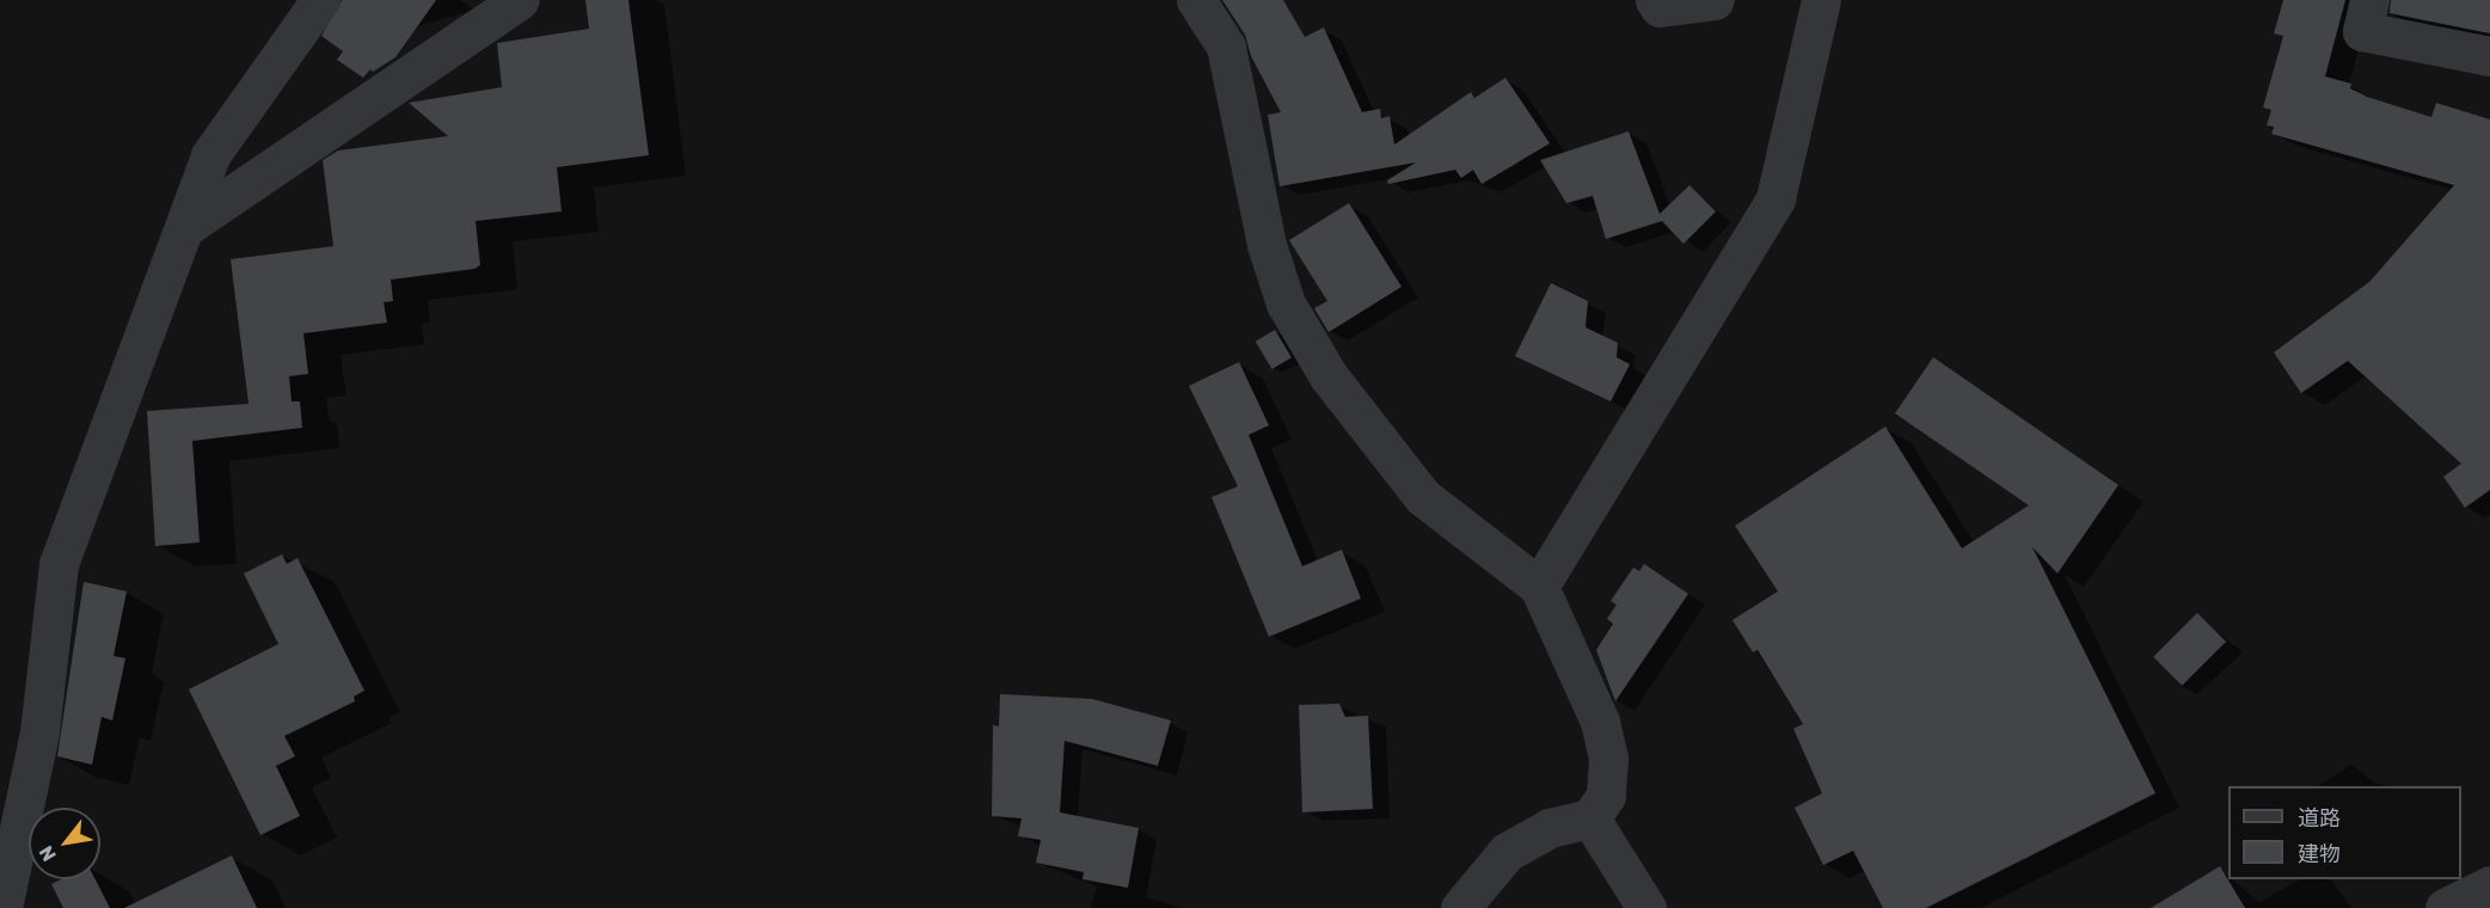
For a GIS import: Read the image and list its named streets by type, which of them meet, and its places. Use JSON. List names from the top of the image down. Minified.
{"legend":["道路","建物"],"north":"bottom left"}
